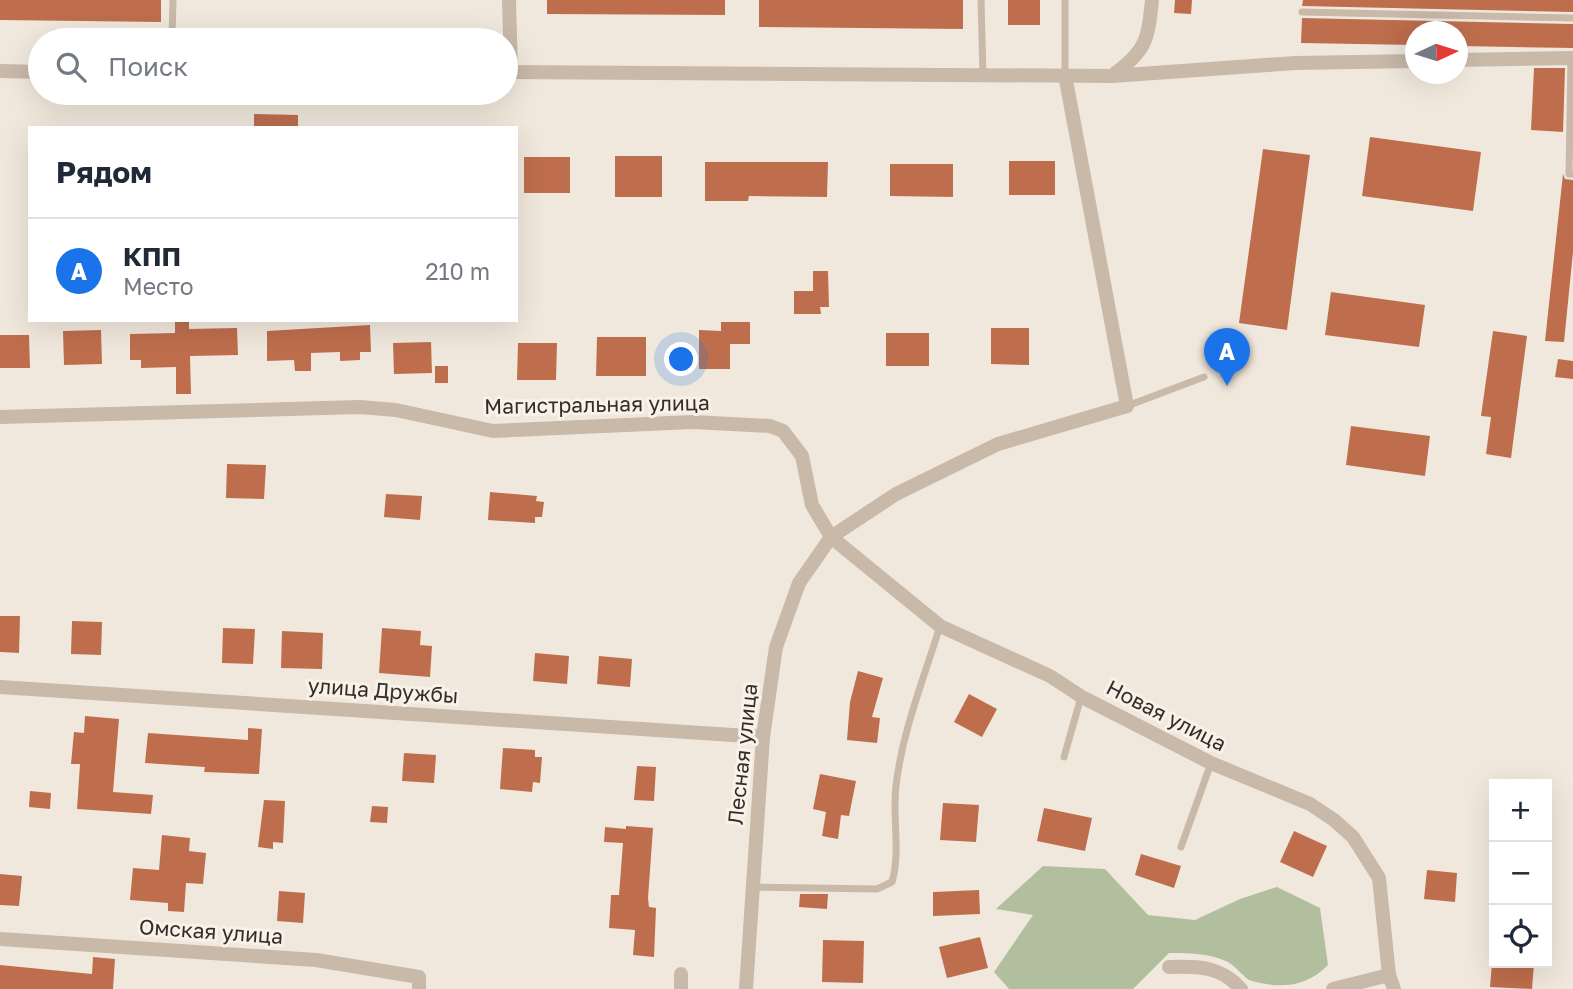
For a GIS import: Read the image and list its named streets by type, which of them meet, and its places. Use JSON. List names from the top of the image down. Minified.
{"streets":{"street":["Магистральная улица","улица Дружбы","Новая улица","Лесная улица","Омская улица"]},"crossings":[["Магистральная улица","Новая улица"],["Магистральная улица","Лесная улица"],["улица Дружбы","Лесная улица"],["Новая улица","Лесная улица"]],"north":"right","page":{"search":"Поиск","heading":"Рядом","list":[{"mark":"A","name":"КПП","note":"Место","value":"210 m"}],"pins":"A","map_buttons":["+","−"]}}
